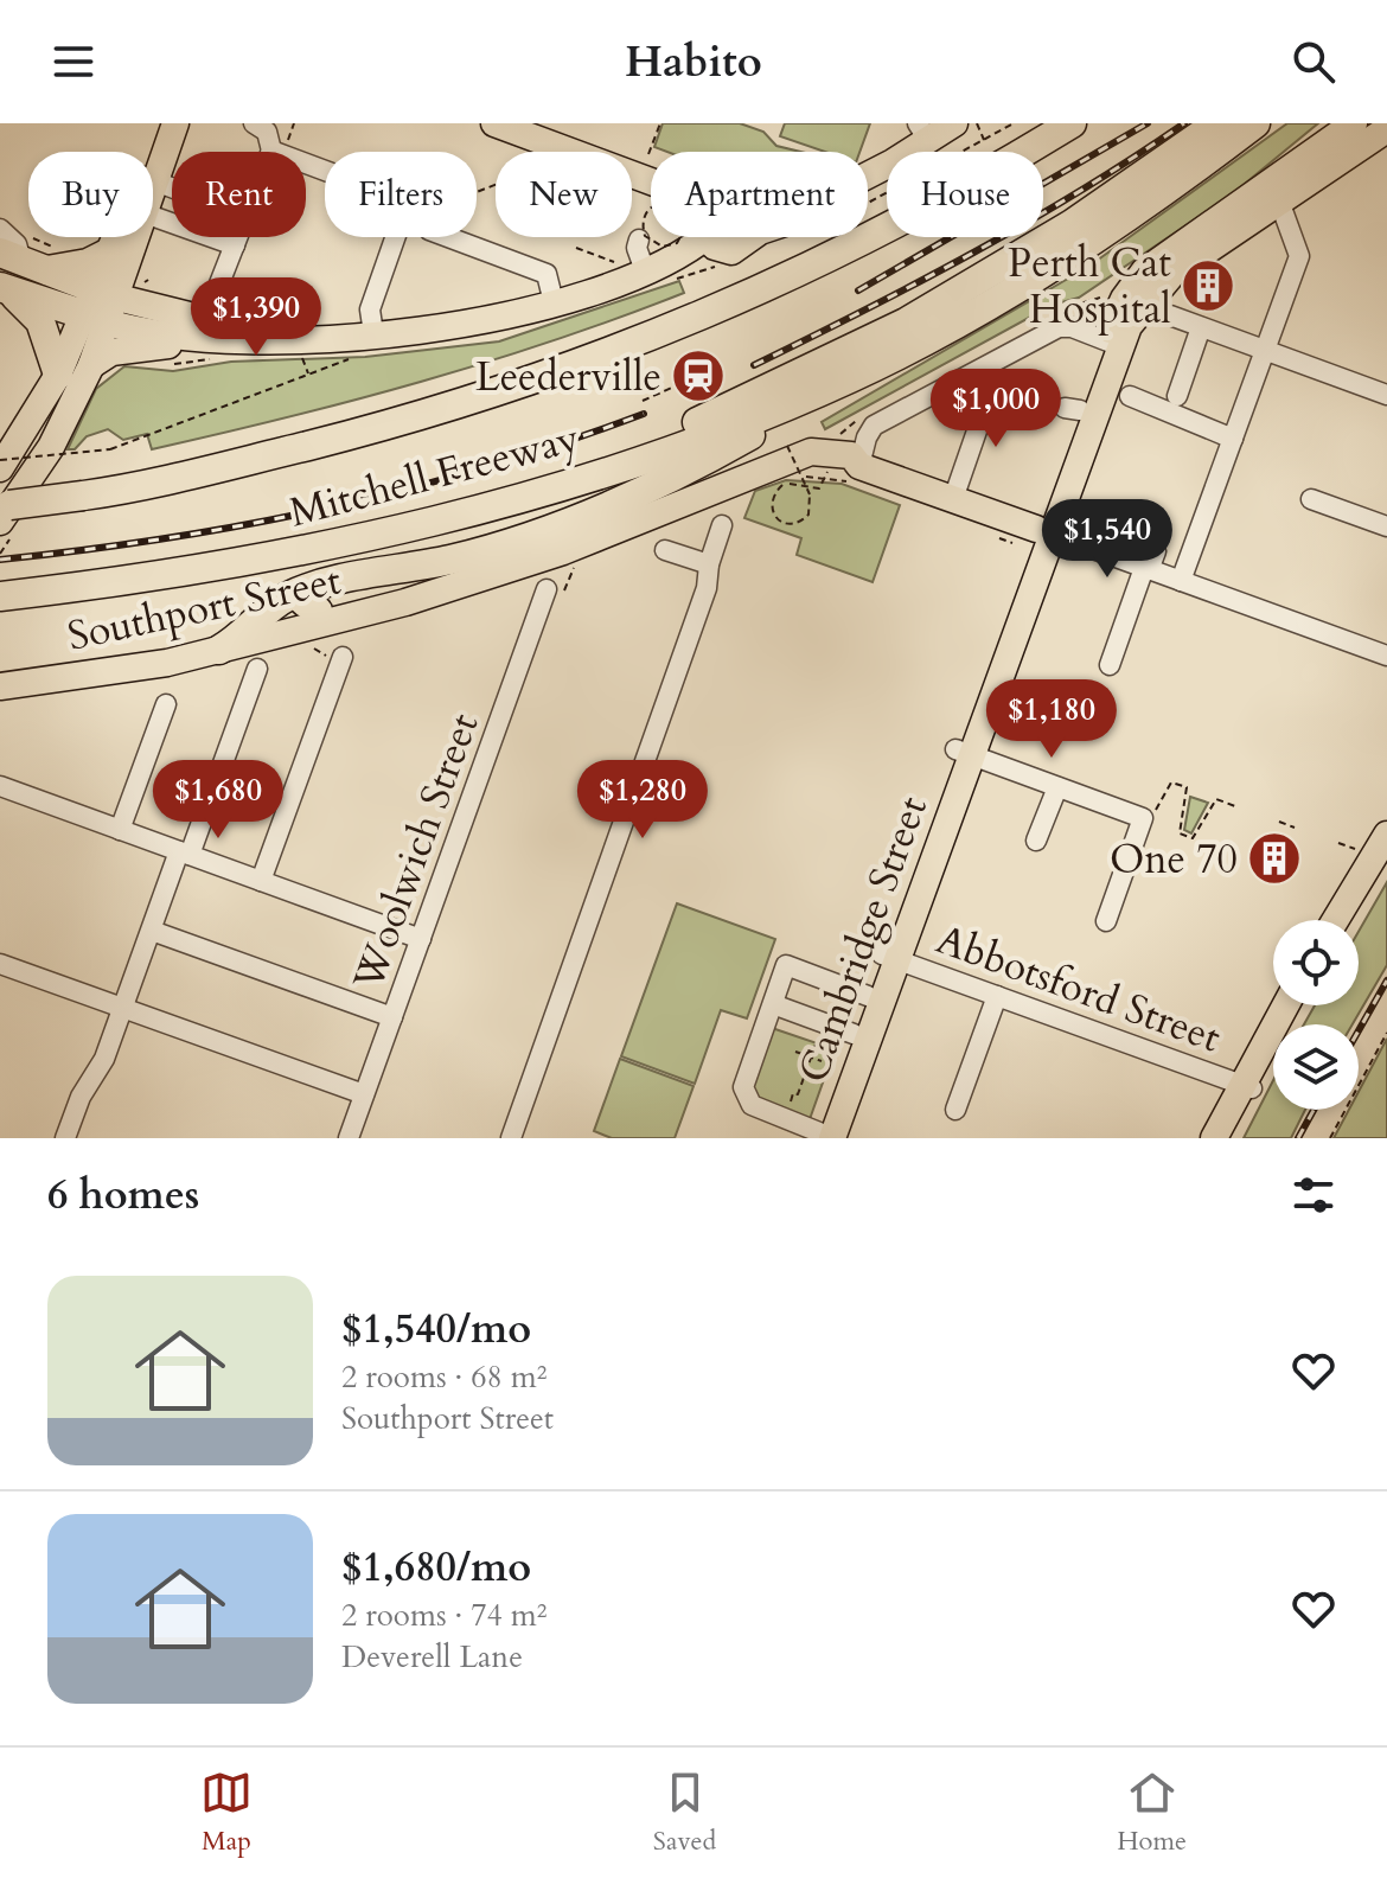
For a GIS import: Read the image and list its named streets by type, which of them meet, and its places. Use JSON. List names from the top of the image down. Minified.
{"streets":{"highway":["Mitchell Freeway"],"main road":["Southport Street","Cambridge Street"],"street":["Woolwich Street","Abbotsford Street"]},"crossings":[["Southport Street","Cambridge Street"],["Cambridge Street","Abbotsford Street"]],"places":{"building":["Perth Cat Hospital","One 70"],"station":["Leederville"]},"page":{"header":"Habito","chip":["Buy","Rent","Filters","New","Apartment","House"],"price":["$1,390","$1,000","$1,540","$1,180","$1,680","$1,280"],"heading":"6 homes","list":[{"name":"$1,540/mo","note":"2 rooms · 68 m² · Southport Street"},{"name":"$1,680/mo","note":"2 rooms · 74 m² · Deverell Lane"}],"tabs":["Map","Saved","Home"]}}
